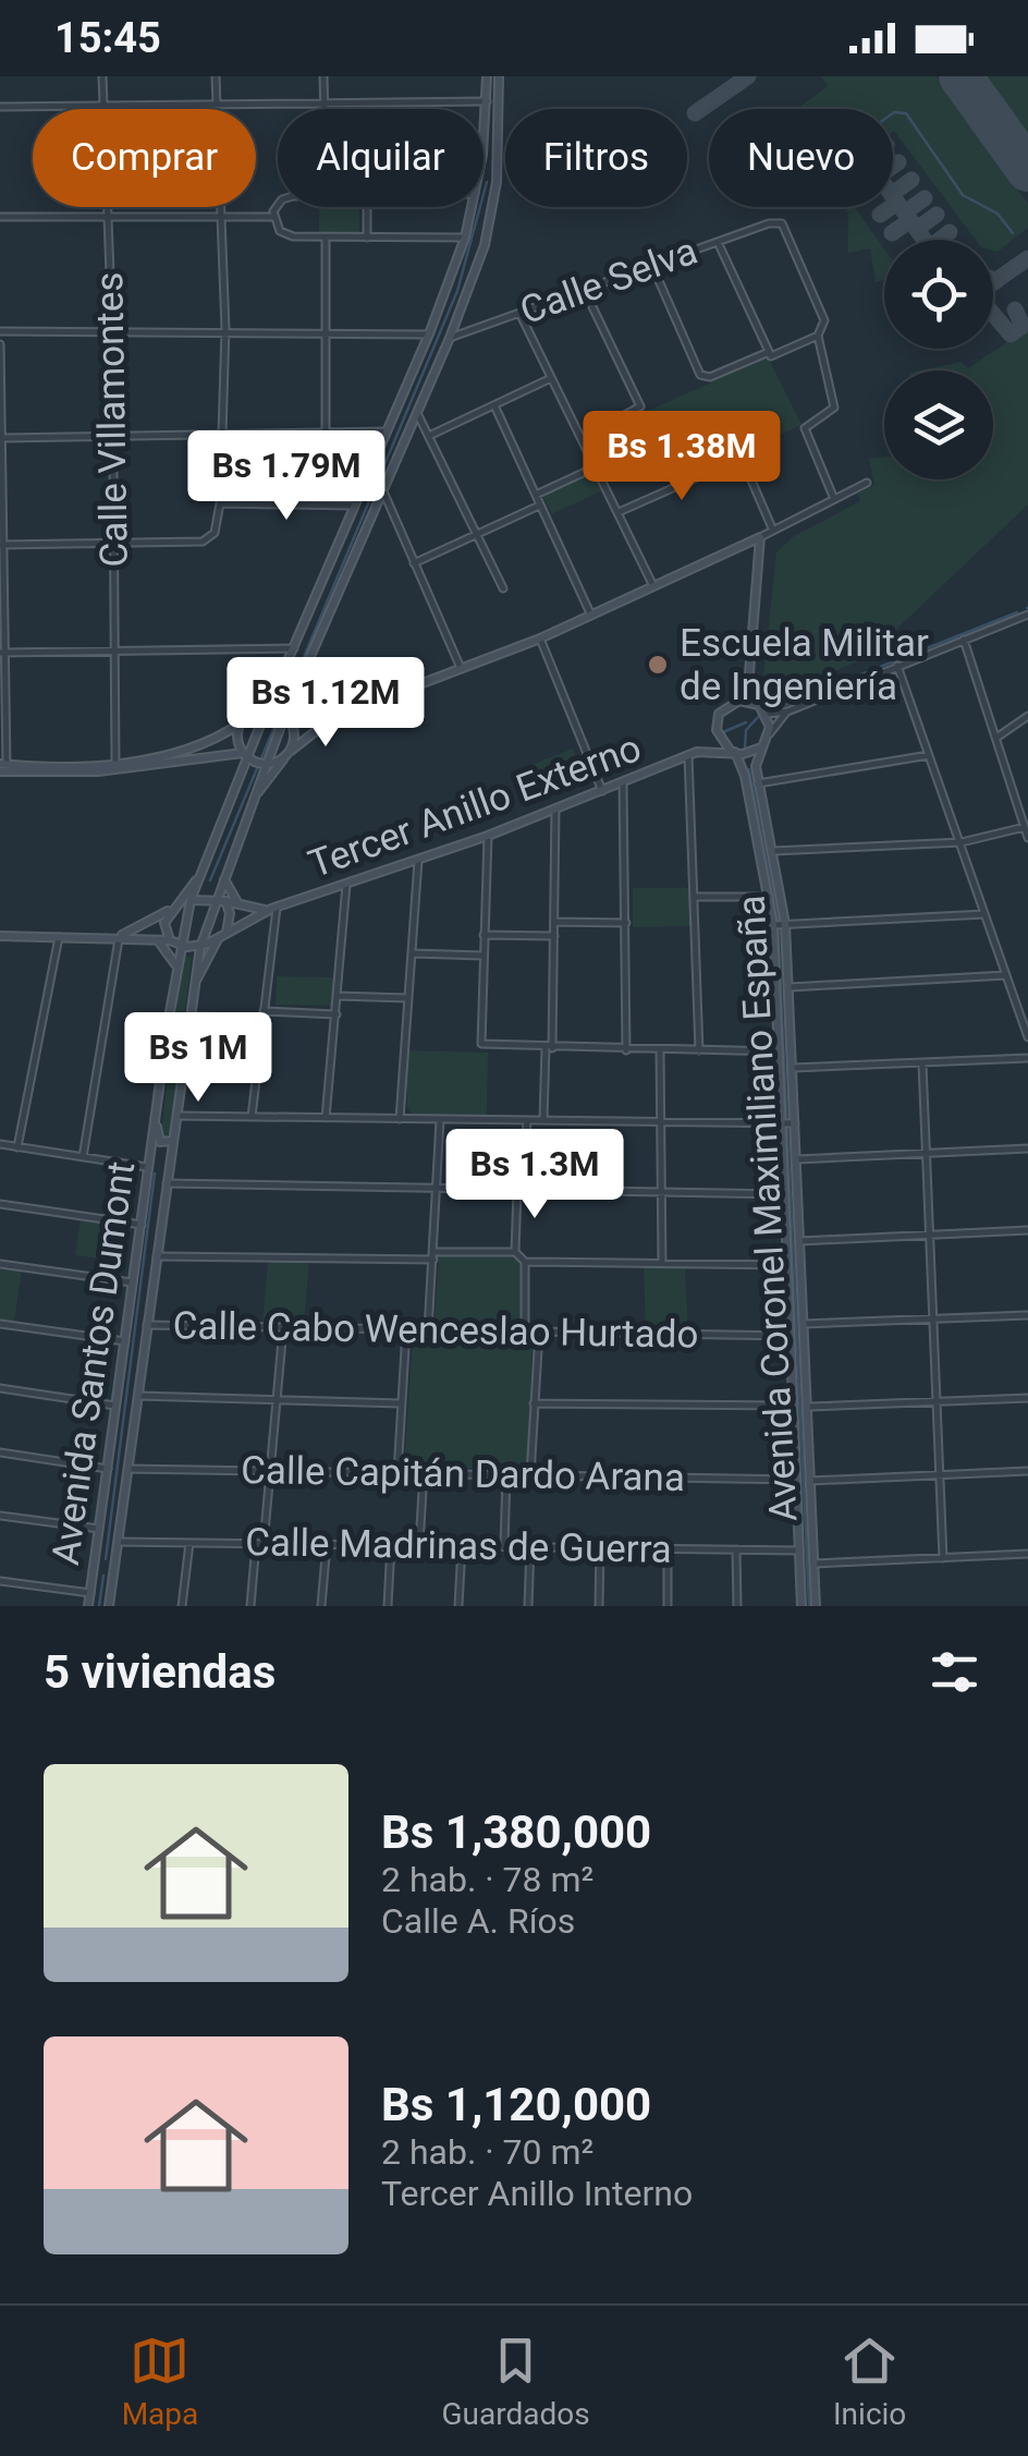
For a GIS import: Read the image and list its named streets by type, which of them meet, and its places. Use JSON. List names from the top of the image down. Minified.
{"streets":{"main road":["Tercer Anillo Externo","Avenida Coronel Maximiliano España","Avenida Santos Dumont"],"street":["Calle Selva","Calle Villamontes","Calle Cabo Wenceslao Hurtado","Calle Capitán Dardo Arana","Calle Madrinas de Guerra"]},"crossings":[["Calle Selva","Avenida Santos Dumont"],["Tercer Anillo Externo","Avenida Coronel Maximiliano España"],["Tercer Anillo Externo","Avenida Santos Dumont"],["Avenida Coronel Maximiliano España","Calle Cabo Wenceslao Hurtado"],["Avenida Coronel Maximiliano España","Calle Capitán Dardo Arana"],["Avenida Coronel Maximiliano España","Calle Madrinas de Guerra"],["Calle Cabo Wenceslao Hurtado","Avenida Santos Dumont"],["Avenida Santos Dumont","Calle Capitán Dardo Arana"],["Avenida Santos Dumont","Calle Madrinas de Guerra"]],"places":["Escuela Militar de Ingeniería"],"page":{"status":"15:45","chip":["Comprar","Alquilar","Filtros","Nuevo"],"price":["Bs 1.38M","Bs 1.79M","Bs 1.12M","Bs 1M","Bs 1.3M"],"heading":"5 viviendas","list":[{"name":"Bs 1,380,000","note":"2 hab. · 78 m² · Calle A. Ríos"},{"name":"Bs 1,120,000","note":"2 hab. · 70 m² · Tercer Anillo Interno"}],"tabs":["Mapa","Guardados","Inicio"]}}
